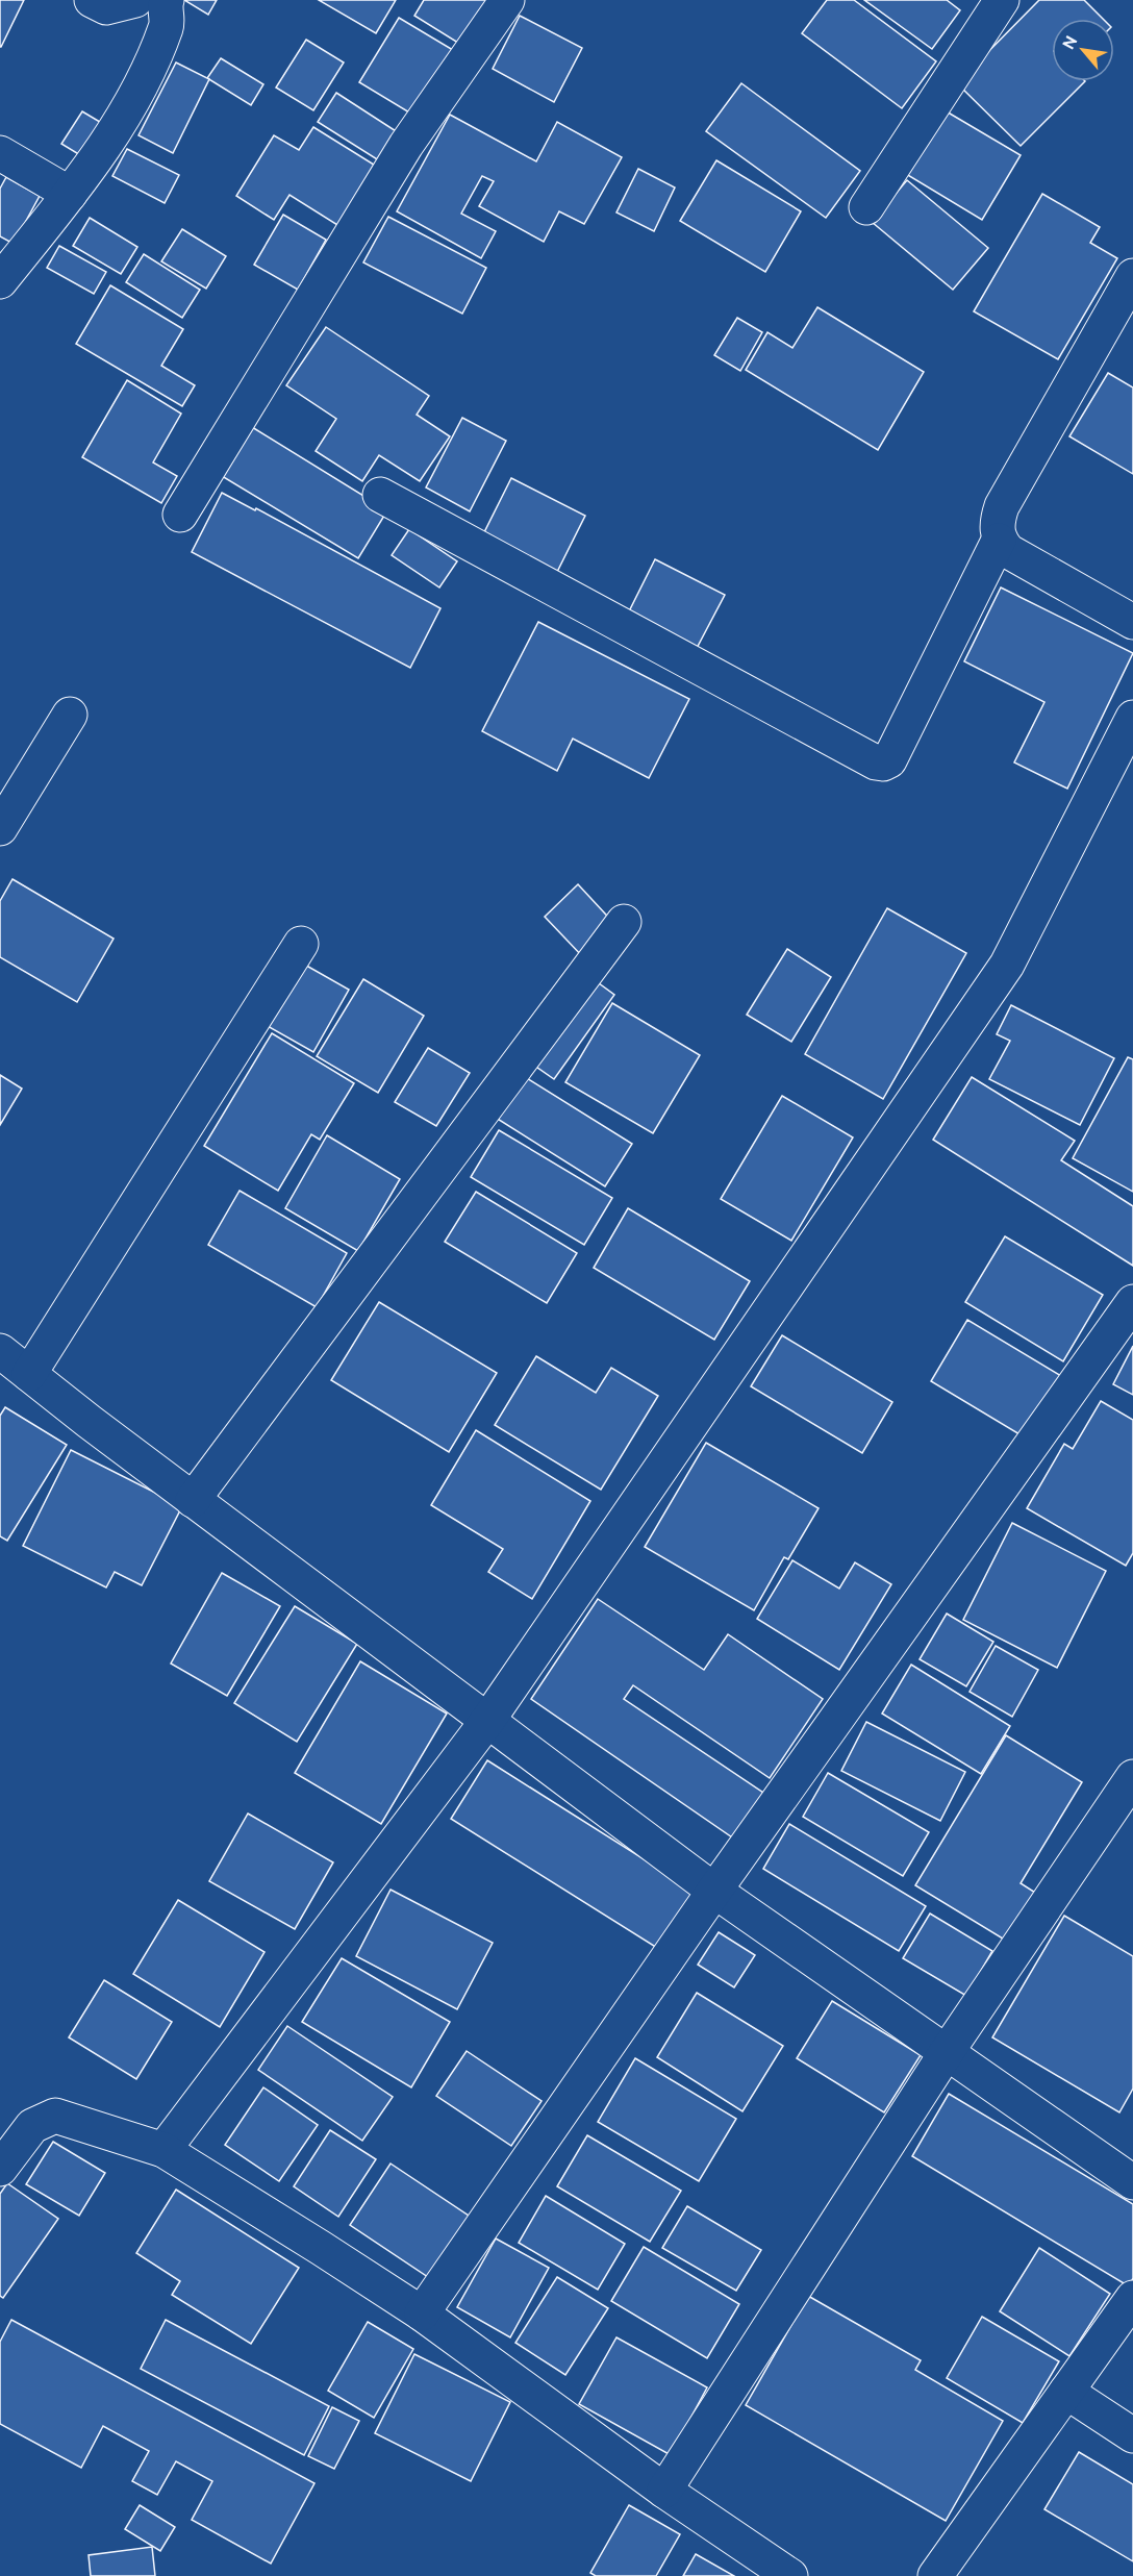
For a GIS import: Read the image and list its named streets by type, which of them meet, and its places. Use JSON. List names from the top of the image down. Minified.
{"north":"top left"}
